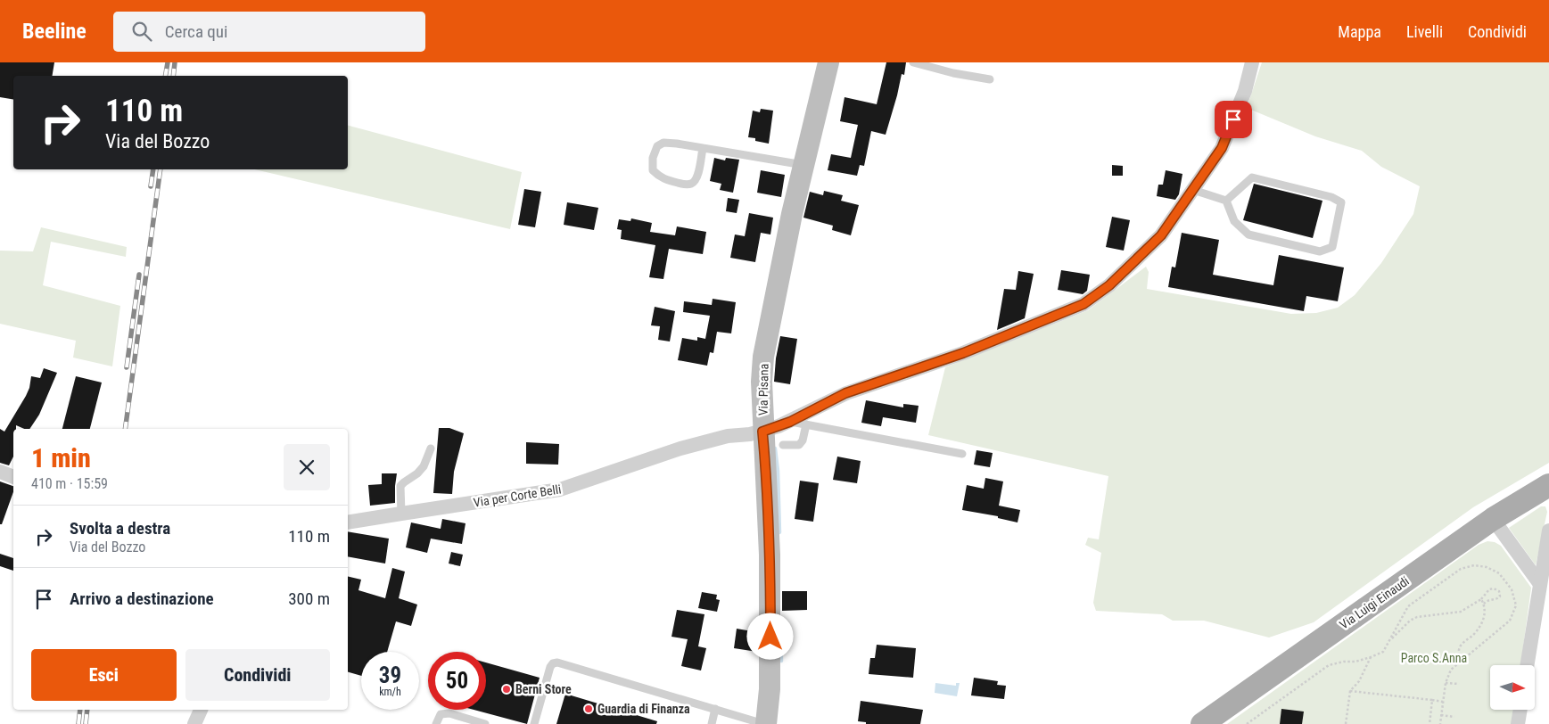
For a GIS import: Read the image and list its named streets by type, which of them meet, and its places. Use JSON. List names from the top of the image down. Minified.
{"streets":{"main road":["Via Pisana","Via Luigi Einaudi"],"street":["Via per Corte Belli"]},"crossings":[["Via Pisana","Via per Corte Belli"]],"parks":["Parco S.Anna"],"places":["Berni Store","Guardia di Finanza"],"north":"right","page":{"header":"Beeline","search":"Cerca qui","nav":["Mappa","Livelli","Condividi"],"turn":["110 m","Via del Bozzo"],"heading":["1 min","410 m · 15:59"],"list":[{"name":"Svolta a destra","note":"Via del Bozzo","value":"110 m"},{"name":"Arrivo a destinazione","value":"300 m"}],"buttons":["Esci","Condividi"],"speed":"39 km/h","limit":"50"}}
